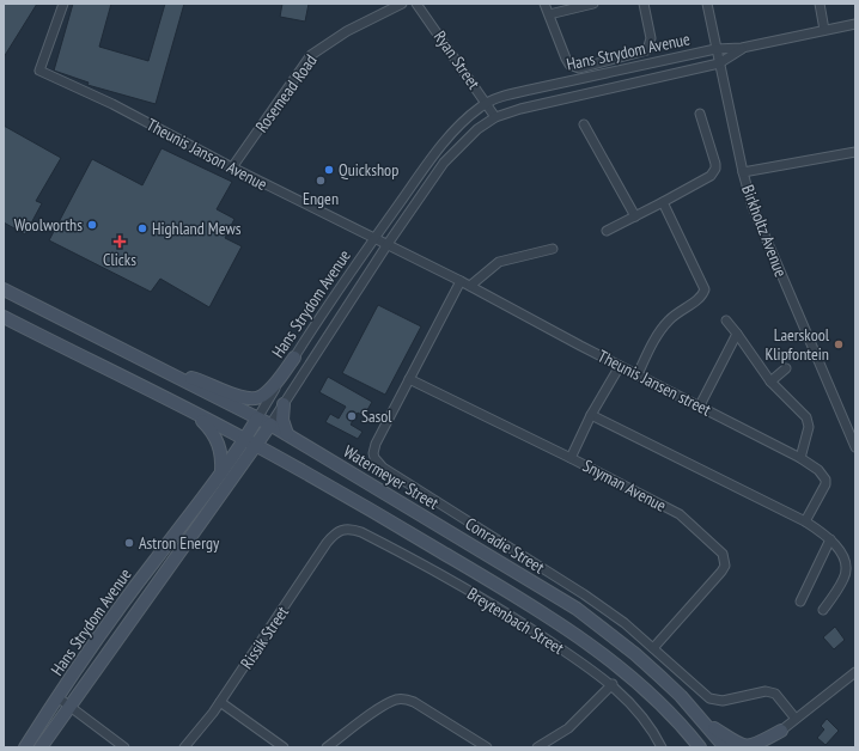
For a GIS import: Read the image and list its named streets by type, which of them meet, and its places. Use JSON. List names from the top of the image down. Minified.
{"streets":{"main road":["Hans Strydom Avenue","Watermeyer Street"],"street":["Ryan Street","Rosemead Road","Theunis Janson Avenue","Birkholtz Avenue","Theunis Jansen street","Snyman Avenue","Conradie Street","Breytenbach Street","Rissik Street"]},"crossings":[["Hans Strydom Avenue","Ryan Street"],["Hans Strydom Avenue","Theunis Janson Avenue"],["Hans Strydom Avenue","Birkholtz Avenue"],["Hans Strydom Avenue","Theunis Jansen street"],["Hans Strydom Avenue","Watermeyer Street"],["Rosemead Road","Theunis Janson Avenue"],["Theunis Janson Avenue","Theunis Jansen street"],["Theunis Jansen street","Conradie Street"],["Snyman Avenue","Conradie Street"],["Breytenbach Street","Rissik Street"]],"places":{"other":["Quickshop","Engen","Woolworths","Highland Mews","Laerskool Klipfontein","Sasol","Astron Energy"],"health":["Clicks"]}}
